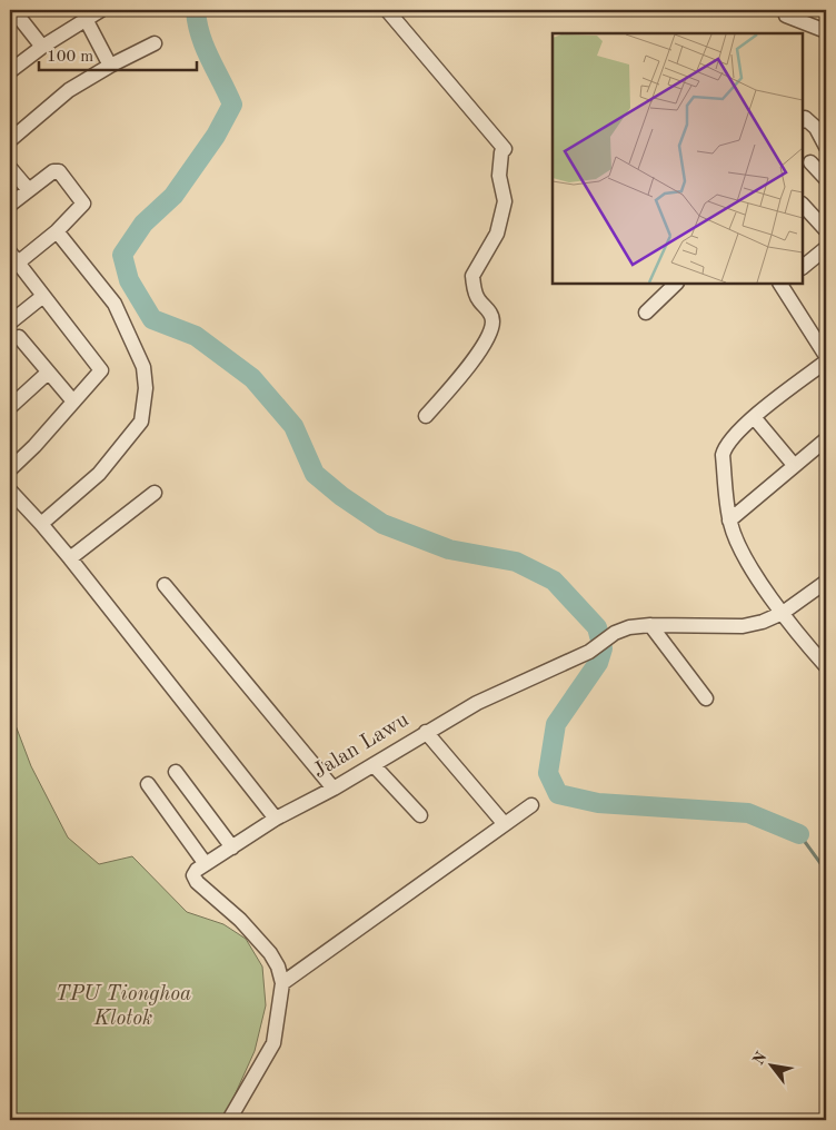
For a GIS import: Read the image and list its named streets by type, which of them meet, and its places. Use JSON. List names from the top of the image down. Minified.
{"streets":{"street":["Jalan Lawu"]},"parks":["TPU Tionghoa Klotok"],"scale_bar":"100 m","north":"top left"}
